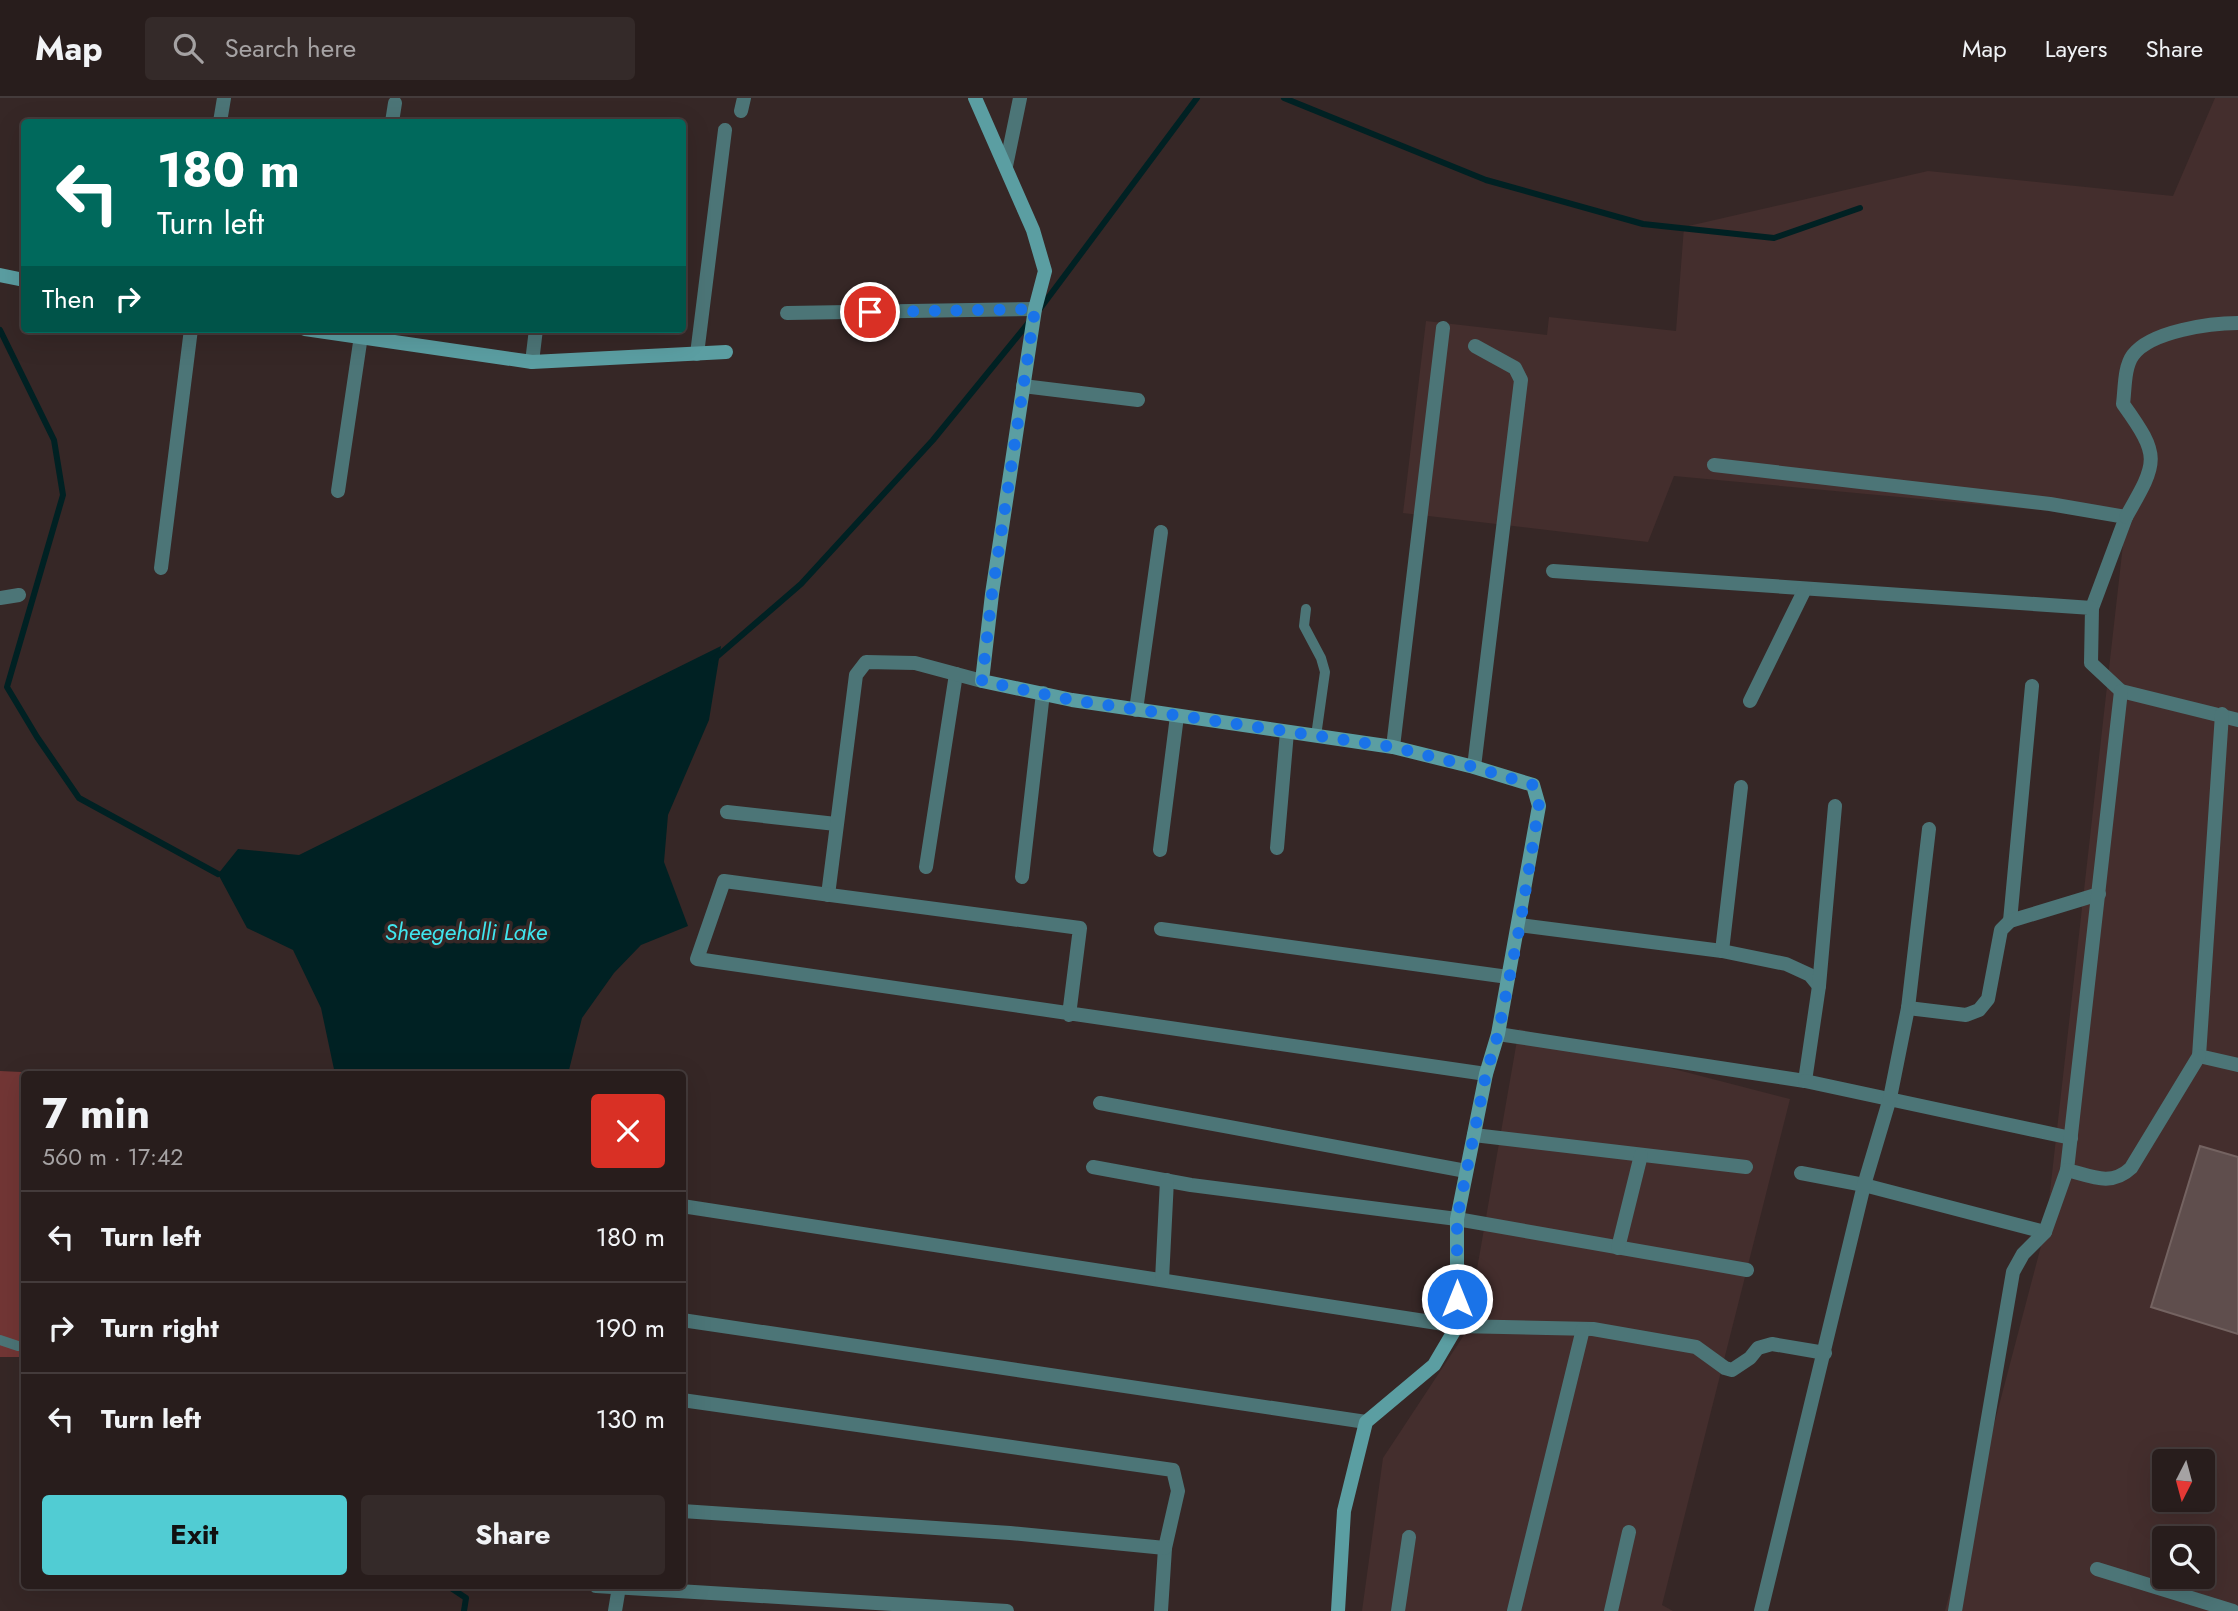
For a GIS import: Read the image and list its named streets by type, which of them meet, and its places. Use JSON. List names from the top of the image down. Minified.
{"water":["Sheegehalli Lake"],"north":"bottom","page":{"header":"Map","search":"Search here","nav":["Map","Layers","Share"],"turn":["180 m","Turn left"],"then":"Then","heading":["7 min","560 m · 17:42"],"list":[{"name":"Turn left","value":"180 m"},{"name":"Turn right","value":"190 m"},{"name":"Turn left","value":"130 m"}],"buttons":["Exit","Share"]}}
